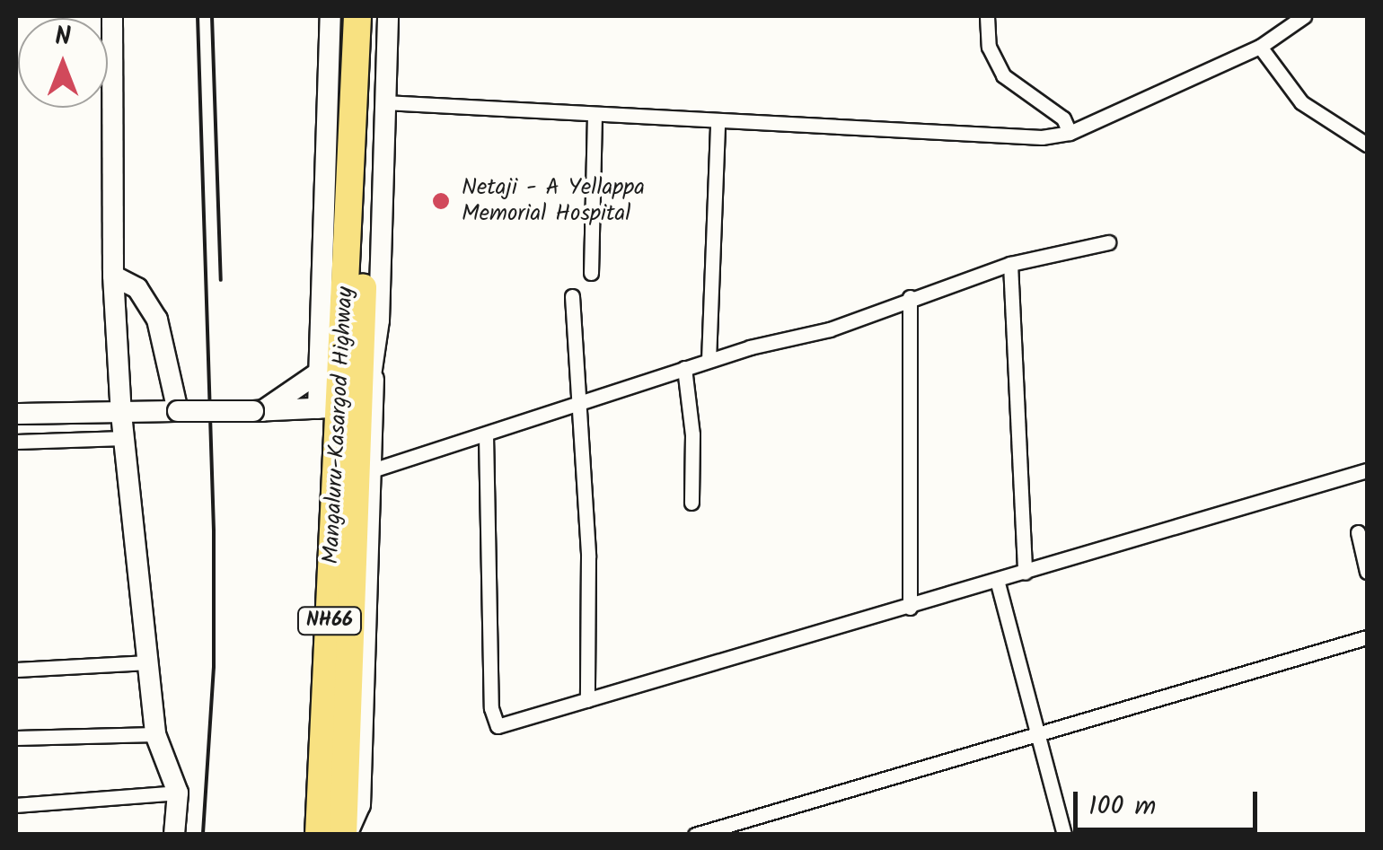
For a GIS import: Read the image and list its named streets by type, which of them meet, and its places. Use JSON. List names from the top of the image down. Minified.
{"streets":{"highway":["Mangaluru-Kasargod Highway","NH66"]},"places":["Netaji - A Yellappa Memorial Hospital"],"scale_bar":"100 m","north":"top"}
